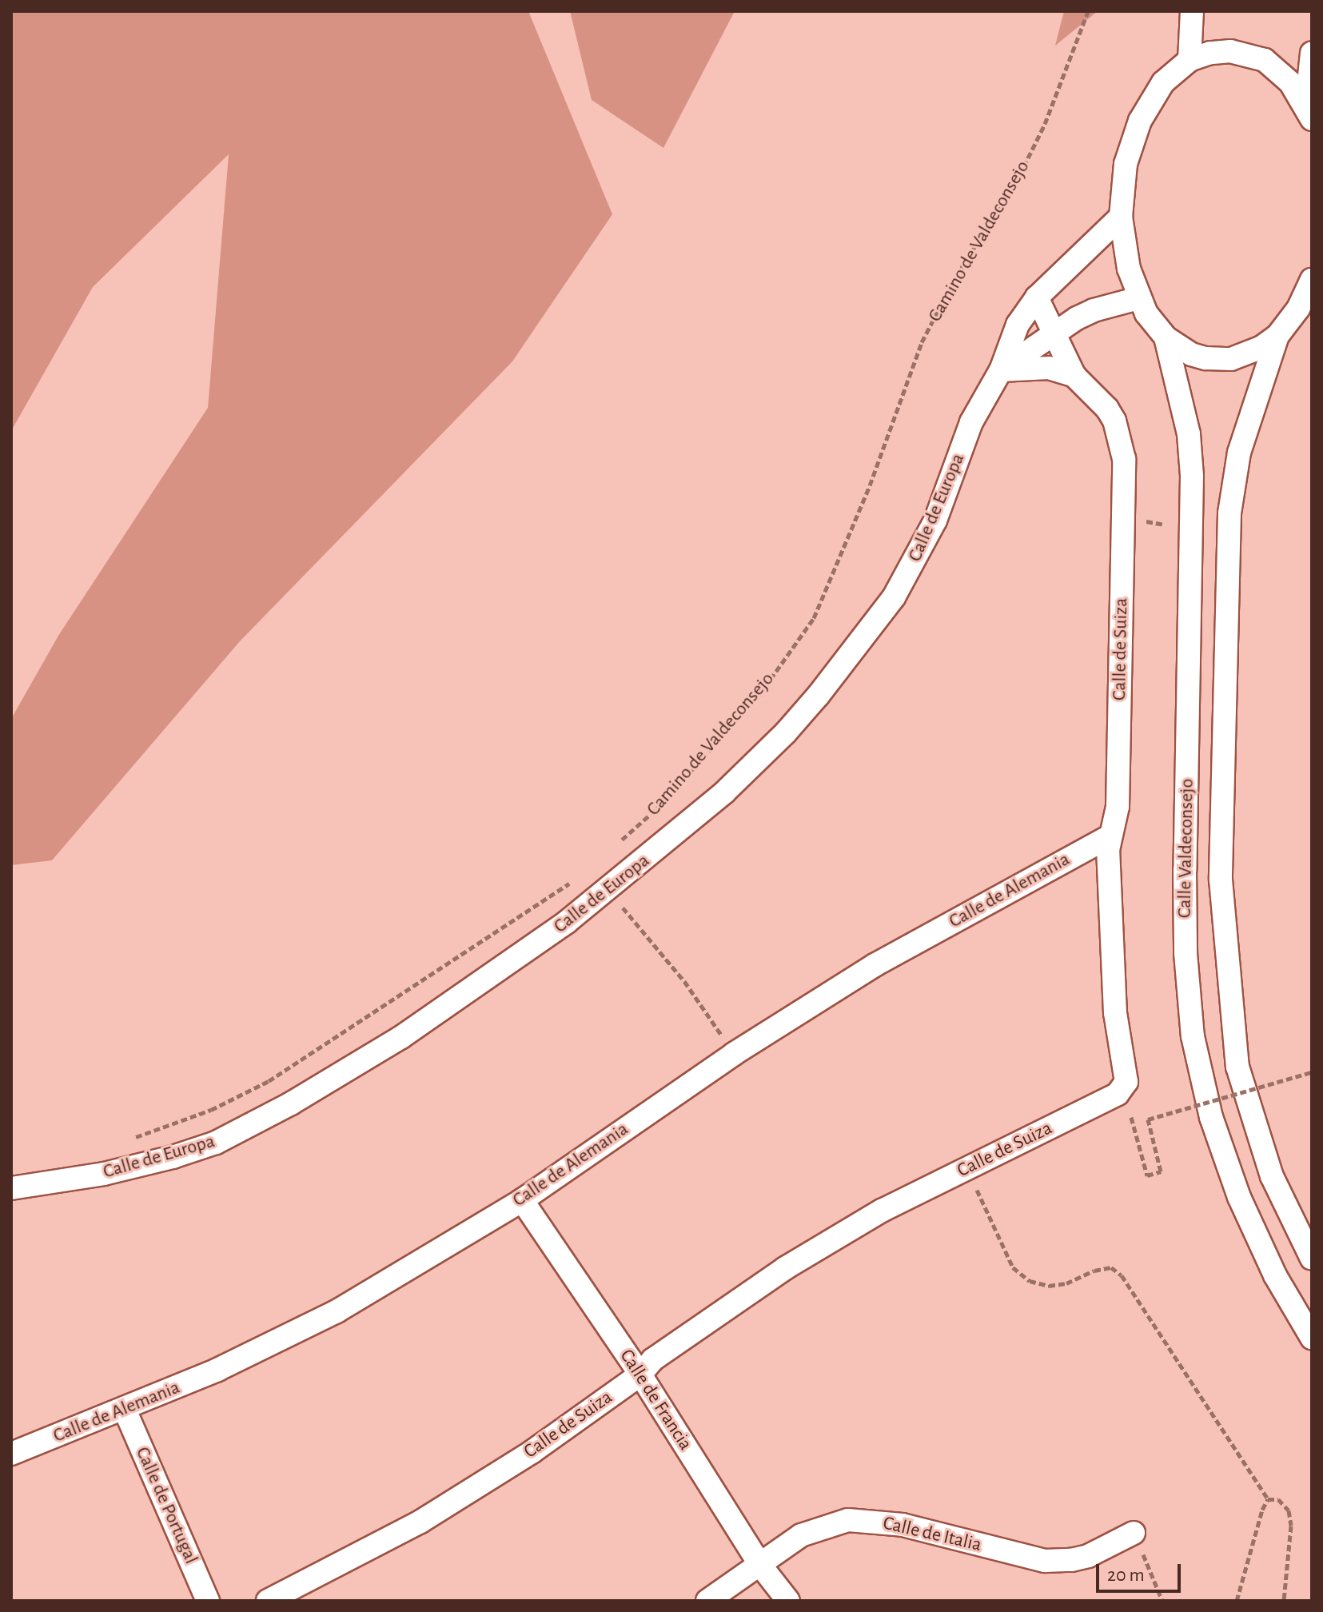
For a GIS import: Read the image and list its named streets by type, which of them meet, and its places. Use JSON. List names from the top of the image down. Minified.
{"streets":{"street":["Calle de Europa","Calle de Suiza","Calle Valdeconsejo","Calle de Alemania","Calle de Francia","Calle de Portugal","Calle de Italia"],"path":["Camino de Valdeconsejo"]},"crossings":[["Calle de Europa","Calle de Suiza"],["Calle de Suiza","Calle de Alemania"],["Calle de Suiza","Calle de Francia"],["Calle de Alemania","Calle de Francia"],["Calle de Alemania","Calle de Portugal"],["Calle de Francia","Calle de Italia"]],"scale_bar":"20 m"}
